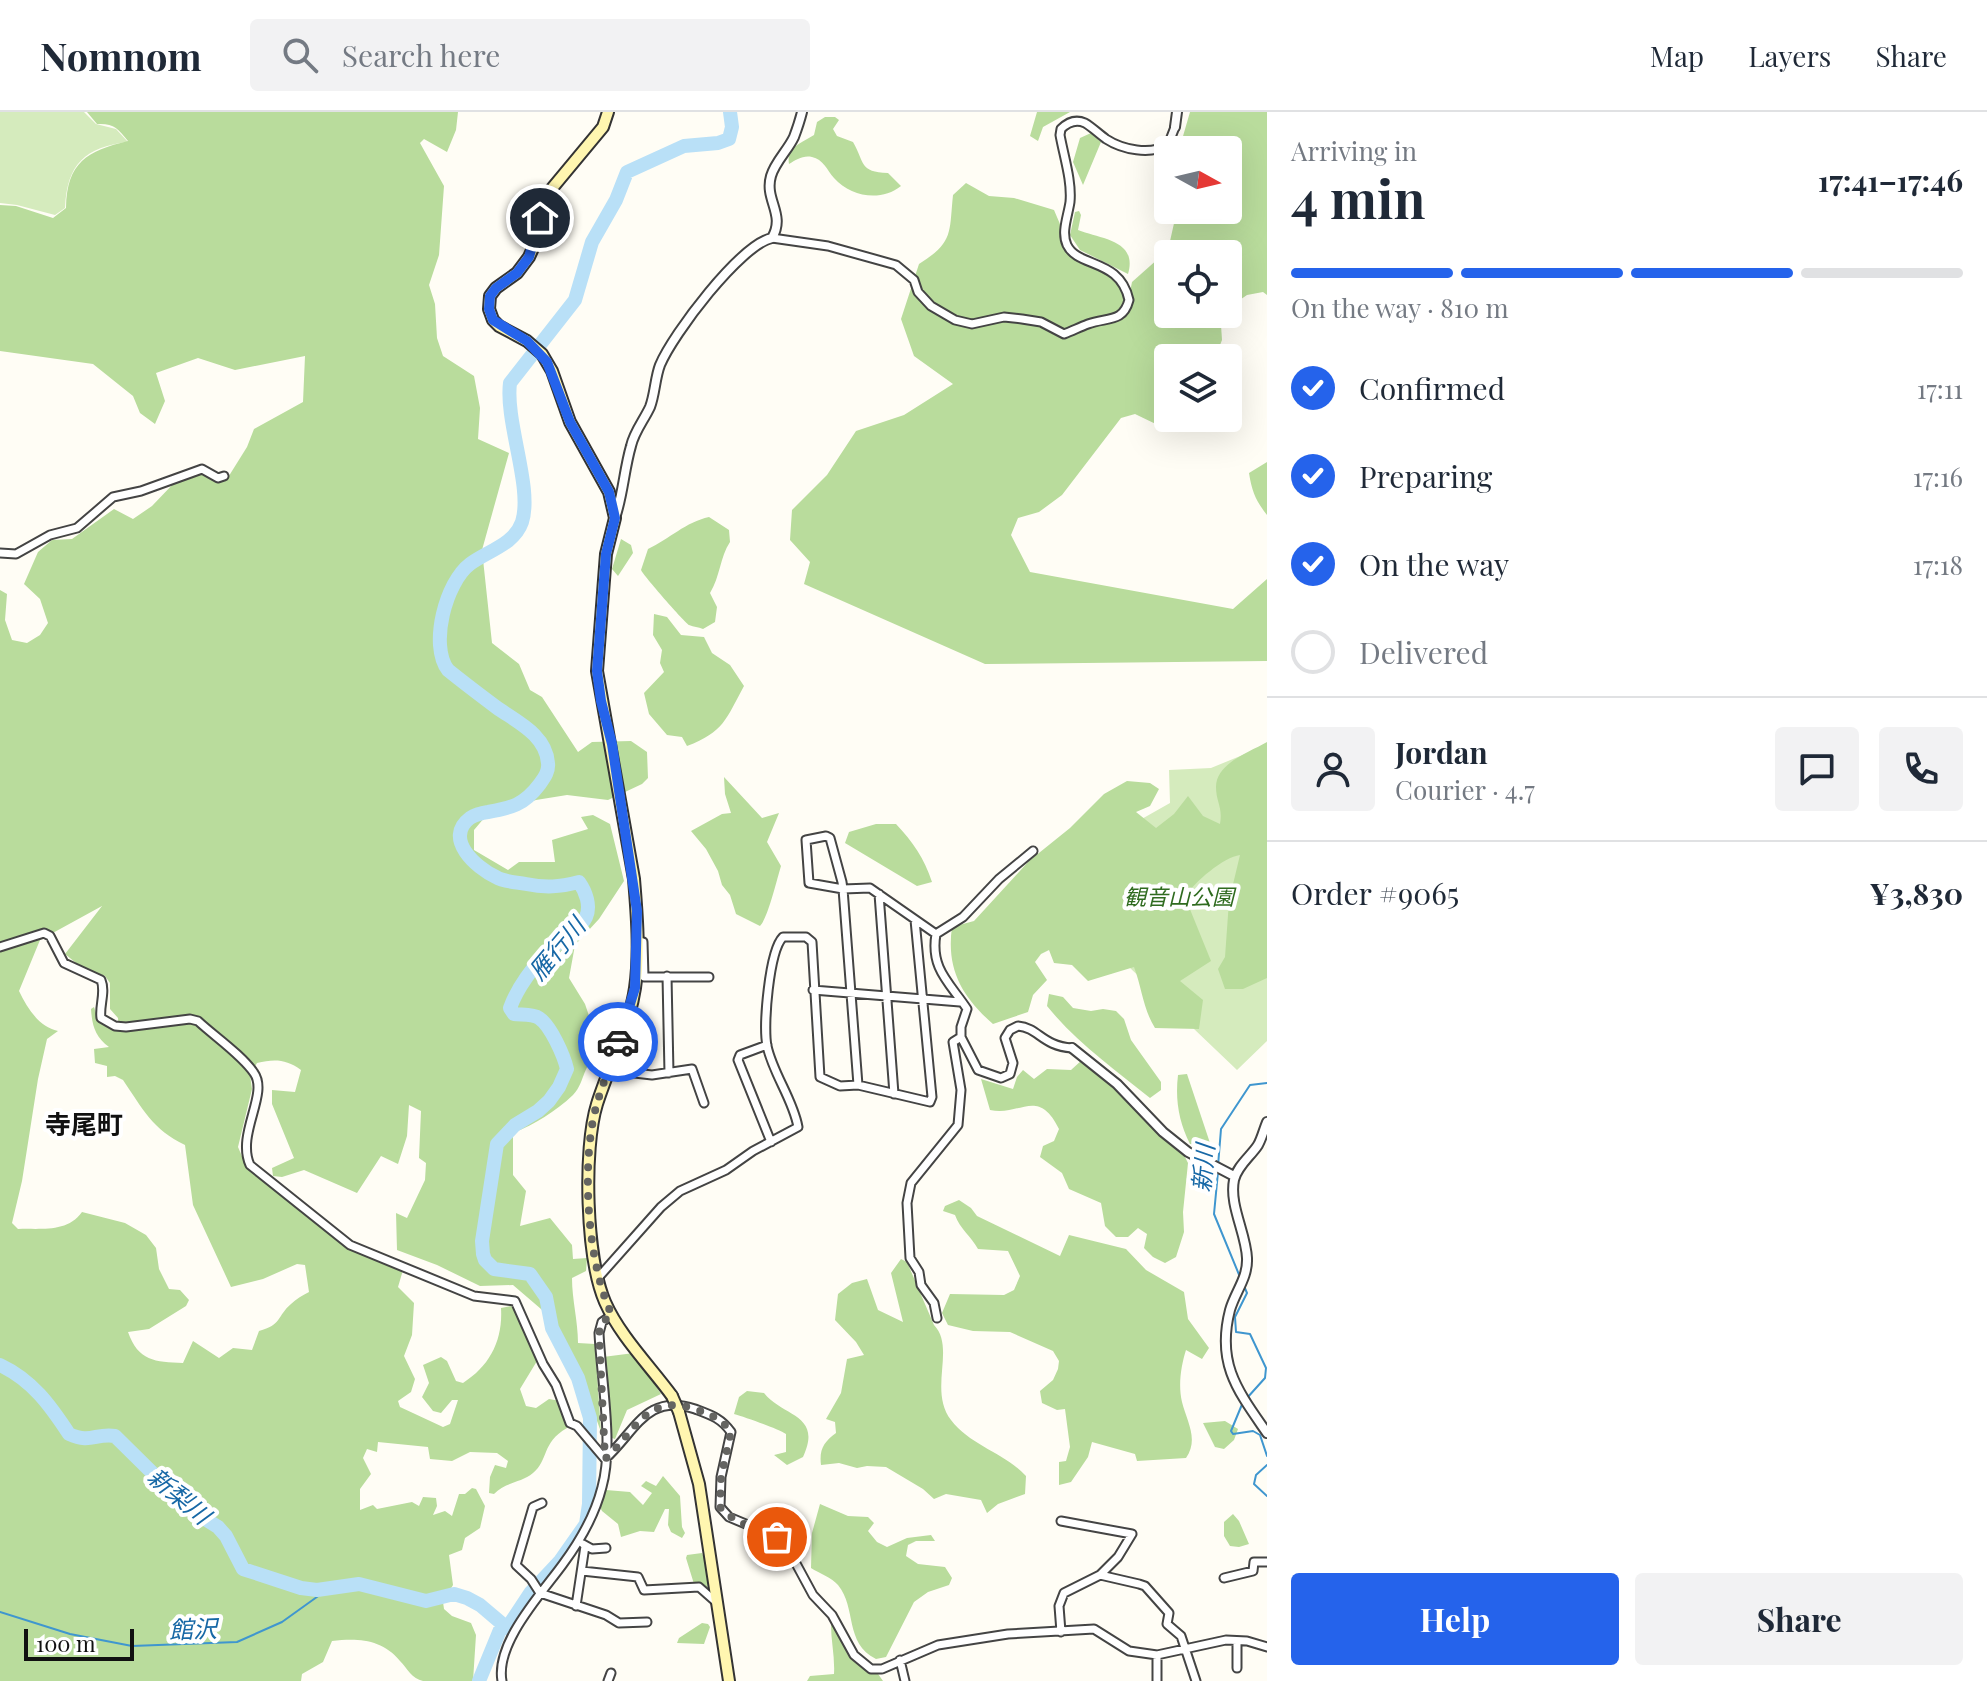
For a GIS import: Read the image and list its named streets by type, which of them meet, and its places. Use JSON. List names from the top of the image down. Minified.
{"districts":["寺尾町"],"water":["雁行川","新川","新梨川","館沢"],"parks":["観音山公園"],"scale_bar":"100 m","north":"right","page":{"header":"Nomnom","search":"Search here","nav":["Map","Layers","Share"],"heading":["4 min","Arriving in","17:41–17:46"],"panel":["Jordan","Courier · 4.7","Order #9065","¥3,830"],"bar":"On the way · 810 m","list":[["Confirmed","17:11"],["Preparing","17:16"],["On the way","17:18"],"Delivered"],"buttons":["Help","Share"],"scale":"100 m"}}
